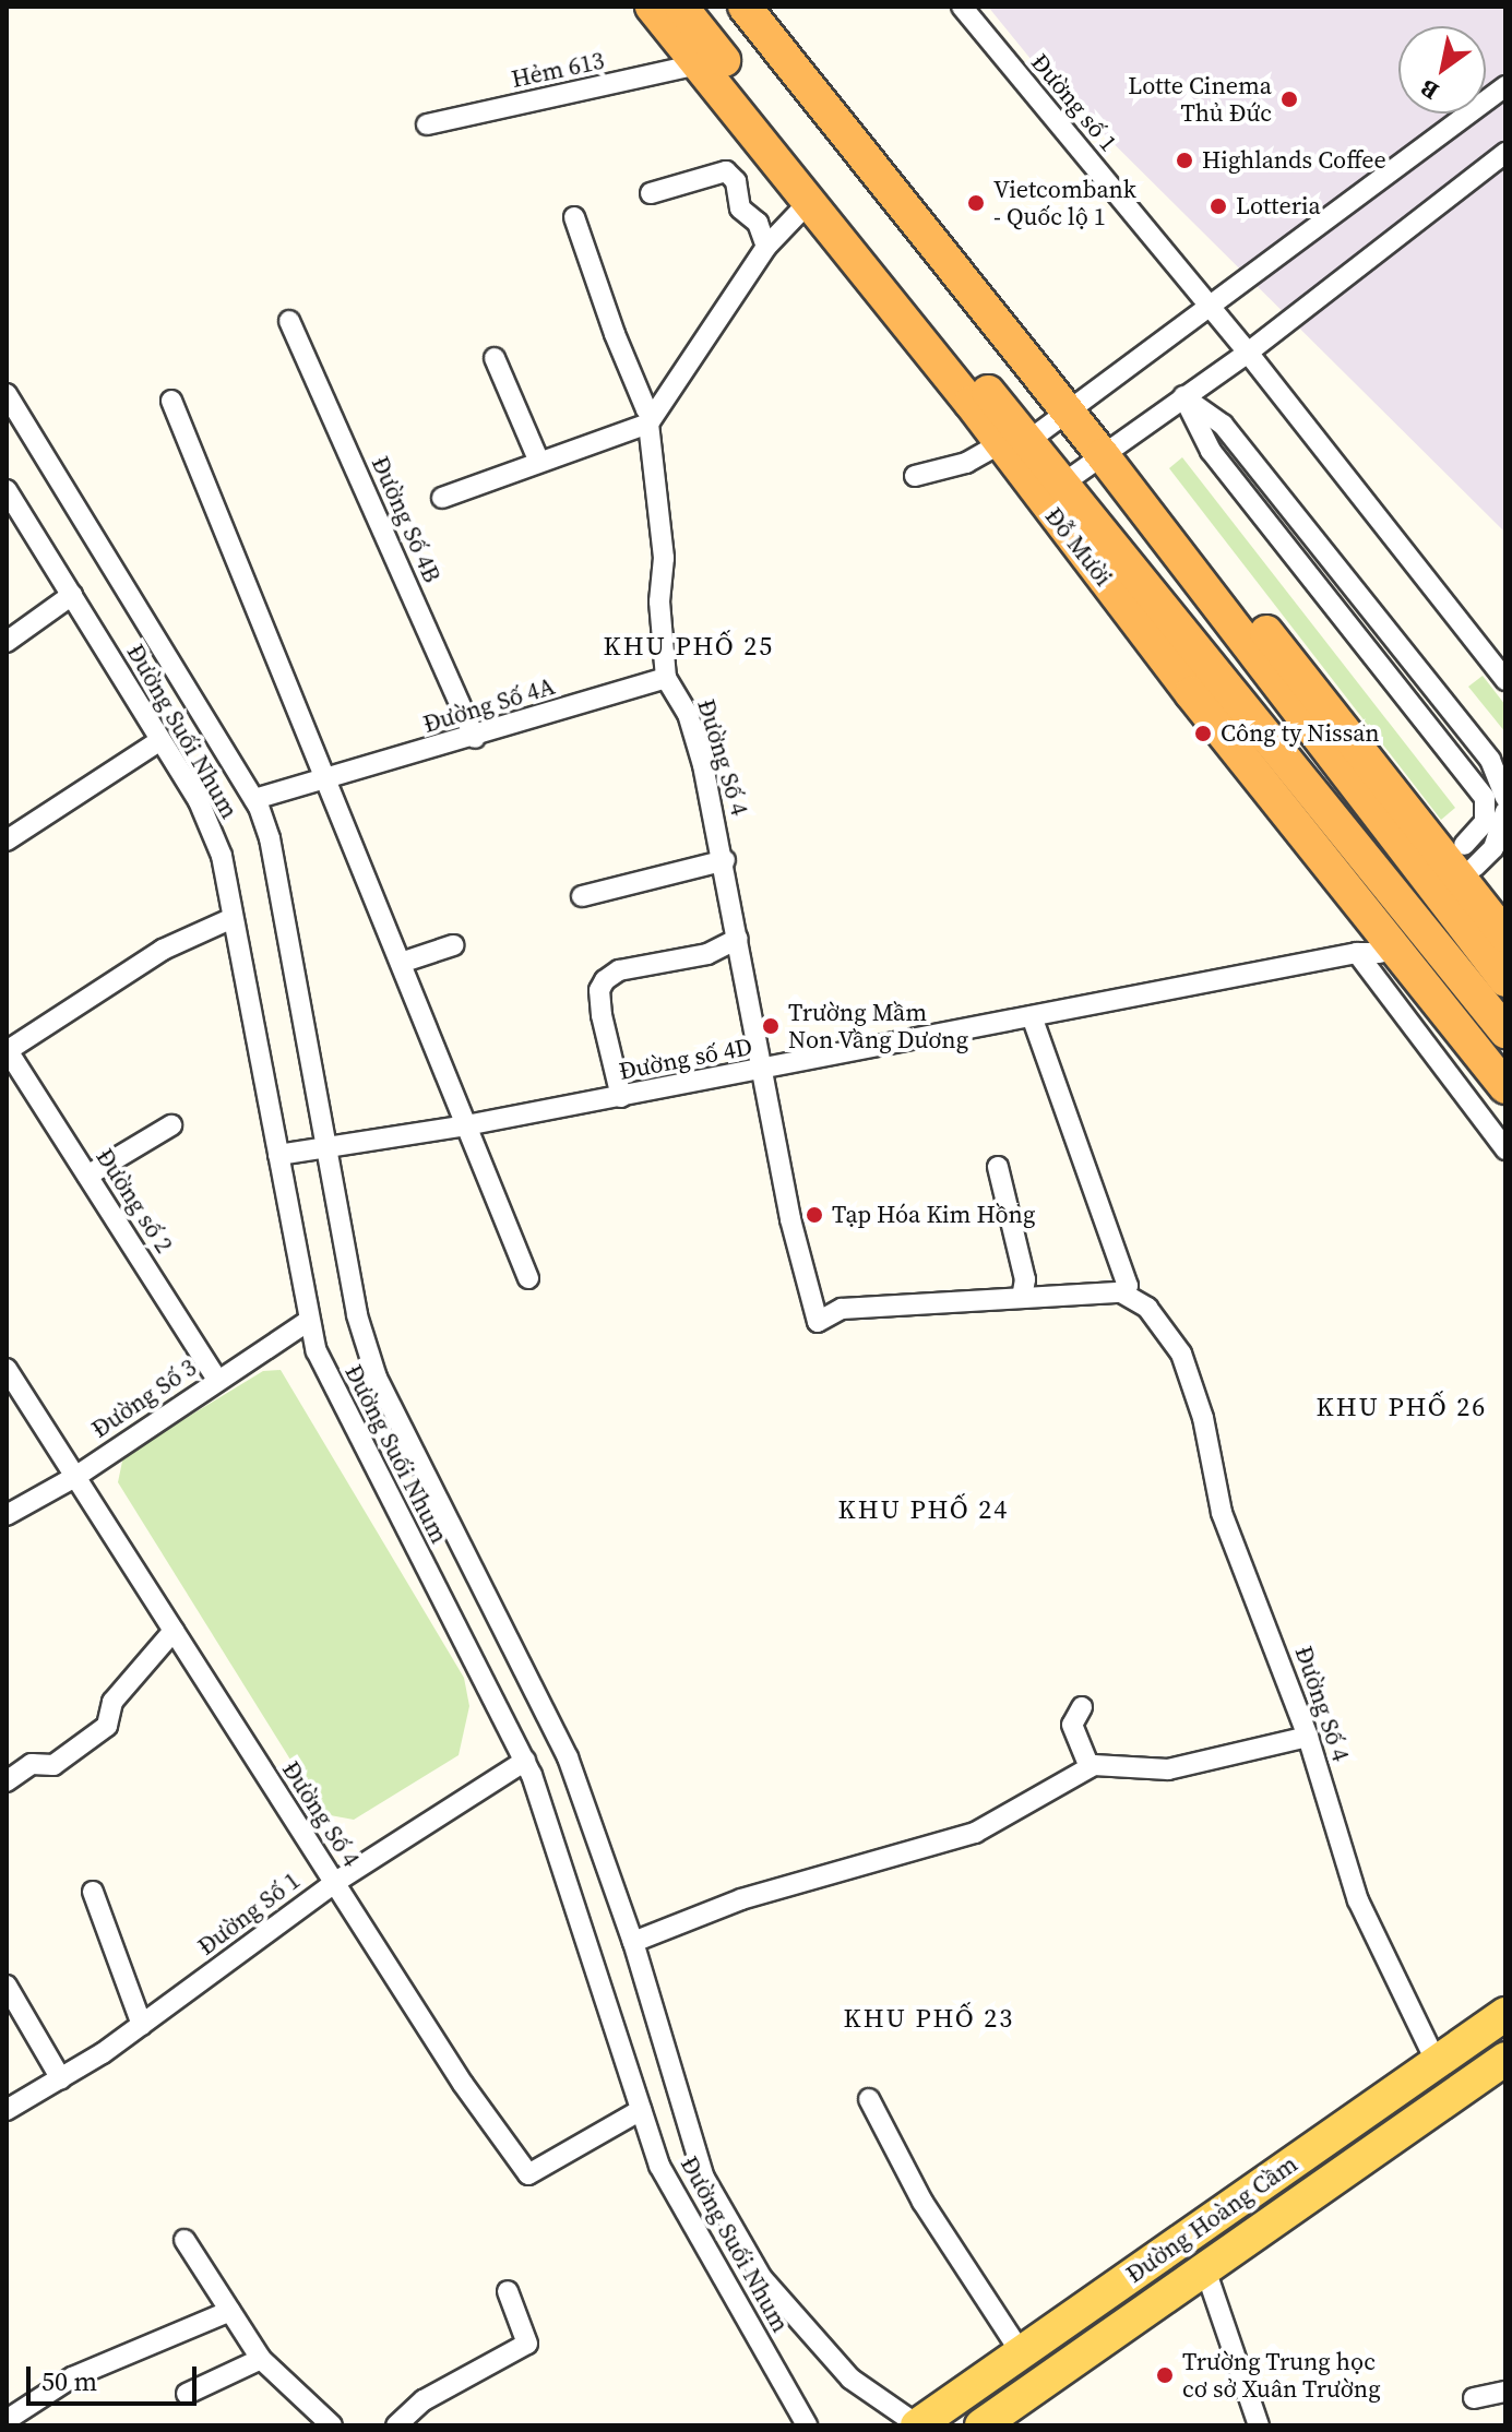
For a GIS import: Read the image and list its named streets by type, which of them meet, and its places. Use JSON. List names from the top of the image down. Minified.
{"streets":{"highway":["Đỗ Mười"],"main road":["Đường Hoàng Cầm"],"street":["Hẻm 613","Đường số 1","Đường Số 4B","Đường Số 4A","Đường Suối Nhum","Đường Số 4","Đường số 4D","Đường số 2","Đường Số 3","Đường Số 1"]},"crossings":[["Hẻm 613","Đỗ Mười"],["Đường Số 4B","Đường Số 4A"],["Đường Số 4A","Đường Suối Nhum"],["Đường Số 4A","Đường Số 4"],["Đường Suối Nhum","Đường Số 4"],["Đường Suối Nhum","Đường số 4D"],["Đường Suối Nhum","Đường Số 3"],["Đường Suối Nhum","Đường Số 1"],["Đường Suối Nhum","Đường Hoàng Cầm"],["Đường Số 4","Đường số 4D"],["Đường Số 4","Đường Số 3"],["Đường Số 4","Đường Số 1"],["Đường Số 4","Đường Hoàng Cầm"],["Đường số 2","Đường Số 3"]],"districts":["KHU PHỐ 25","KHU PHỐ 26","KHU PHỐ 24","KHU PHỐ 23"],"places":["Lotte Cinema Thủ Đức","Highlands Coffee","Vietcombank - Quốc lộ 1","Lotteria","Công ty Nissan","Trường Mầm Non Vầng Dương","Tạp Hóa Kim Hồng","Trường Trung học cơ sở Xuân Trường"],"scale_bar":"50 m","north":"bottom left"}
